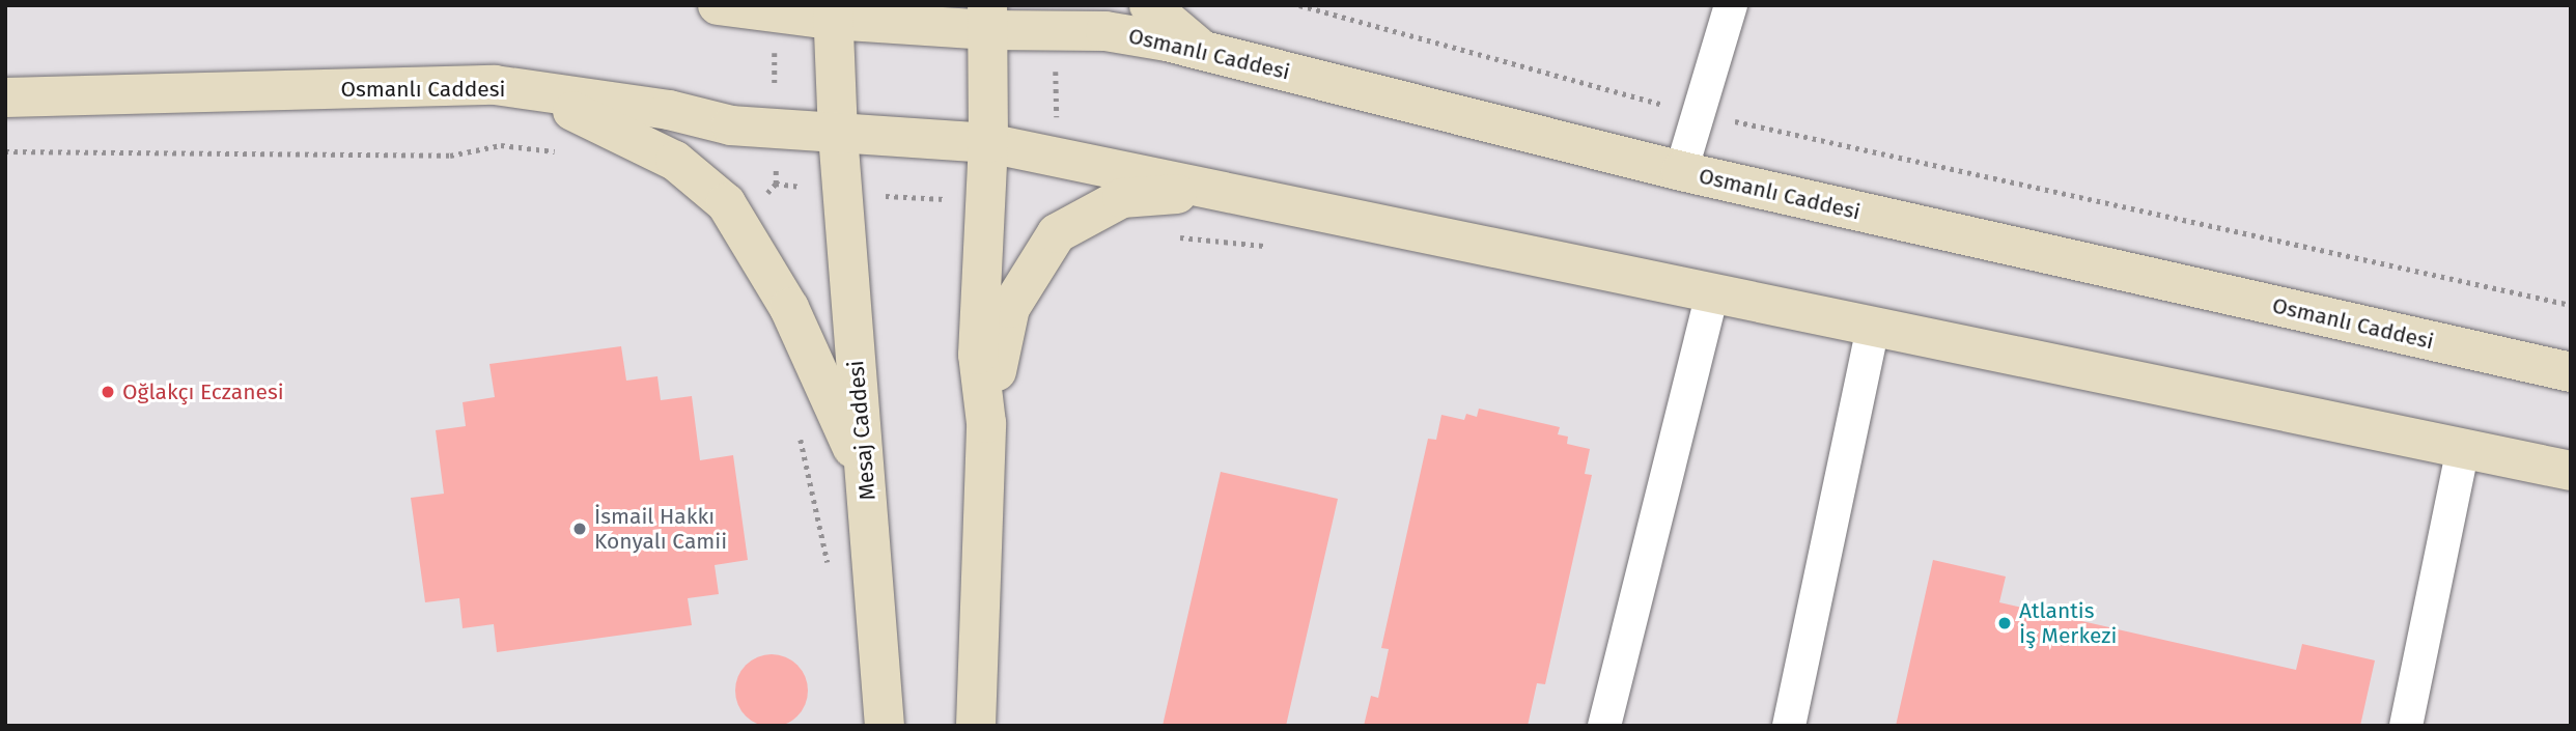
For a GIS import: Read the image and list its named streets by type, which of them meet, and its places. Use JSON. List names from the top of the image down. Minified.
{"streets":{"street":["Osmanlı Caddesi","Mesaj Caddesi"]},"crossings":[["Osmanlı Caddesi","Mesaj Caddesi"]],"places":["Oğlakçı Eczanesi","İsmail Hakkı Konyalı Camii","Atlantis İş Merkezi"]}
